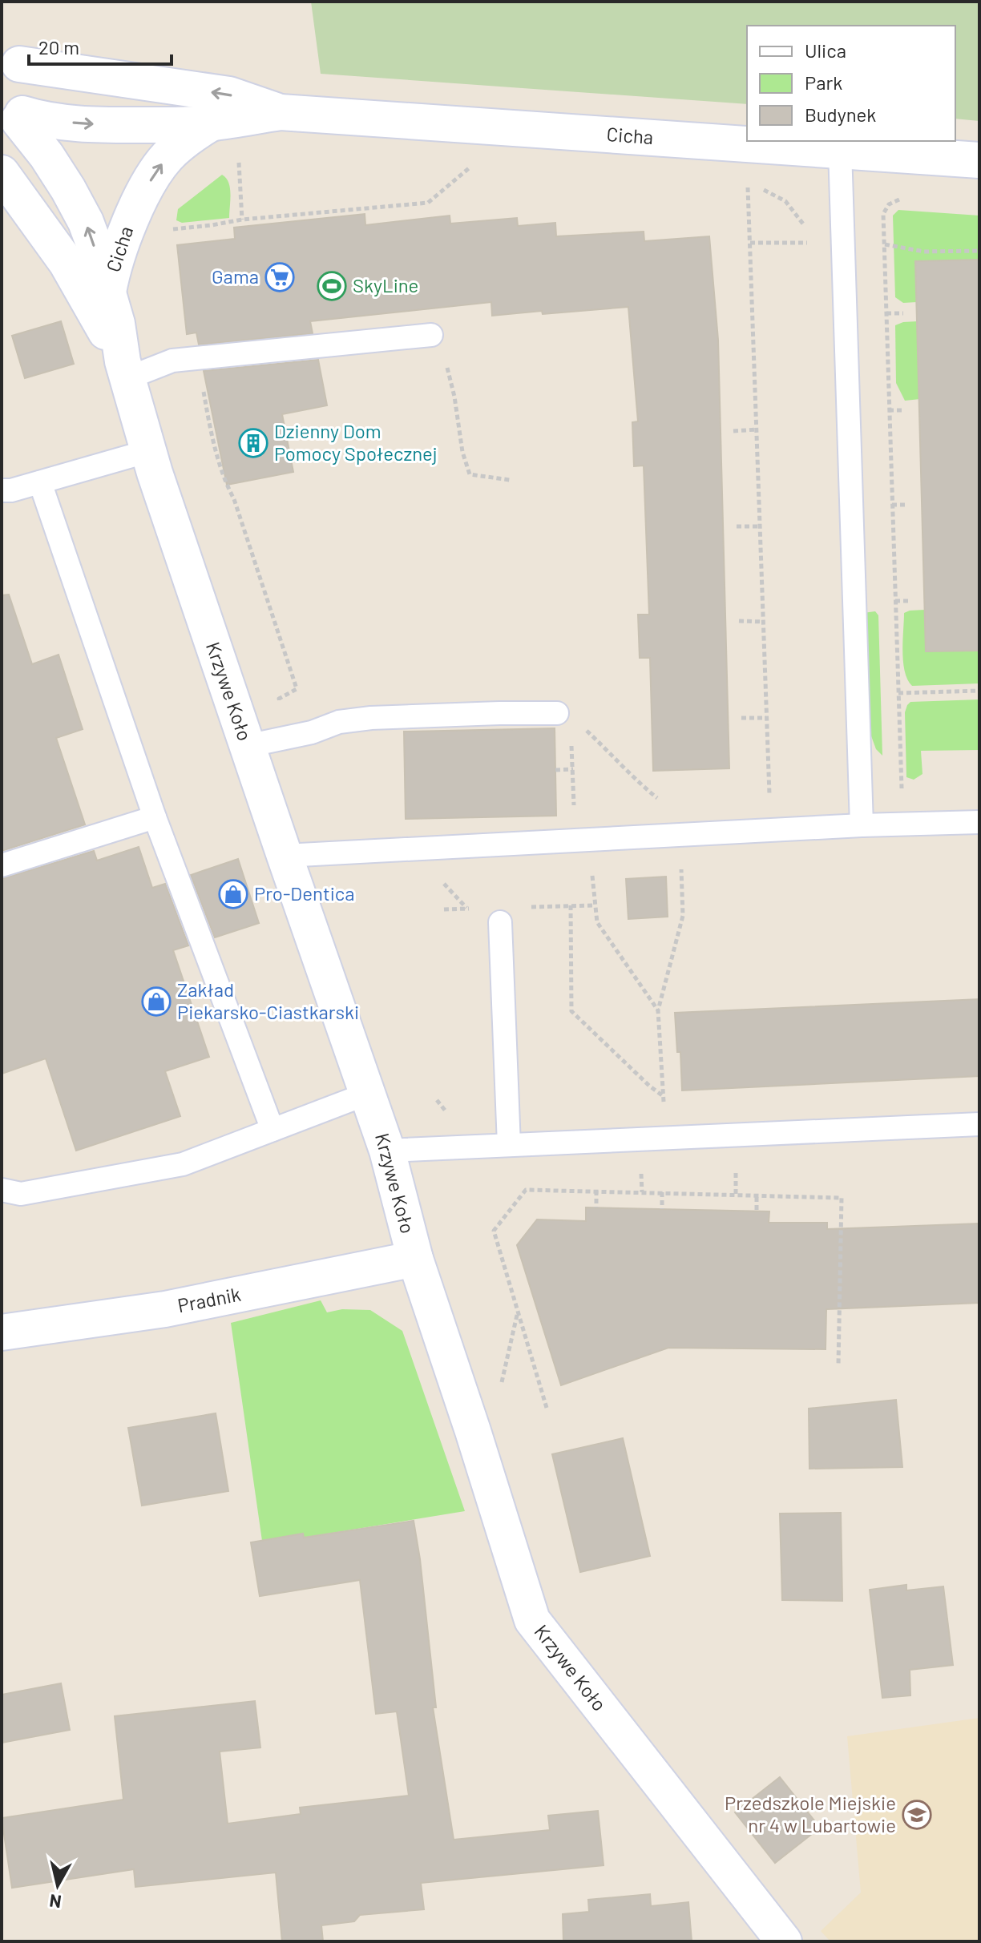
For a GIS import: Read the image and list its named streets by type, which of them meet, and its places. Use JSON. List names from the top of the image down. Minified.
{"streets":{"street":["Cicha","Krzywe Koło","Pradnik"]},"crossings":[["Cicha","Krzywe Koło"],["Krzywe Koło","Pradnik"]],"places":{"supermarket":["Gama"],"sports":["SkyLine"],"building":["Dzienny Dom Pomocy Społecznej"],"shop":["Pro-Dentica","Zakład Piekarsko-Ciastkarski"],"school or university":["Przedszkole Miejskie nr 4 w Lubartowie"]},"legend":["Ulica","Park","Budynek"],"scale_bar":"20 m","north":"bottom"}
